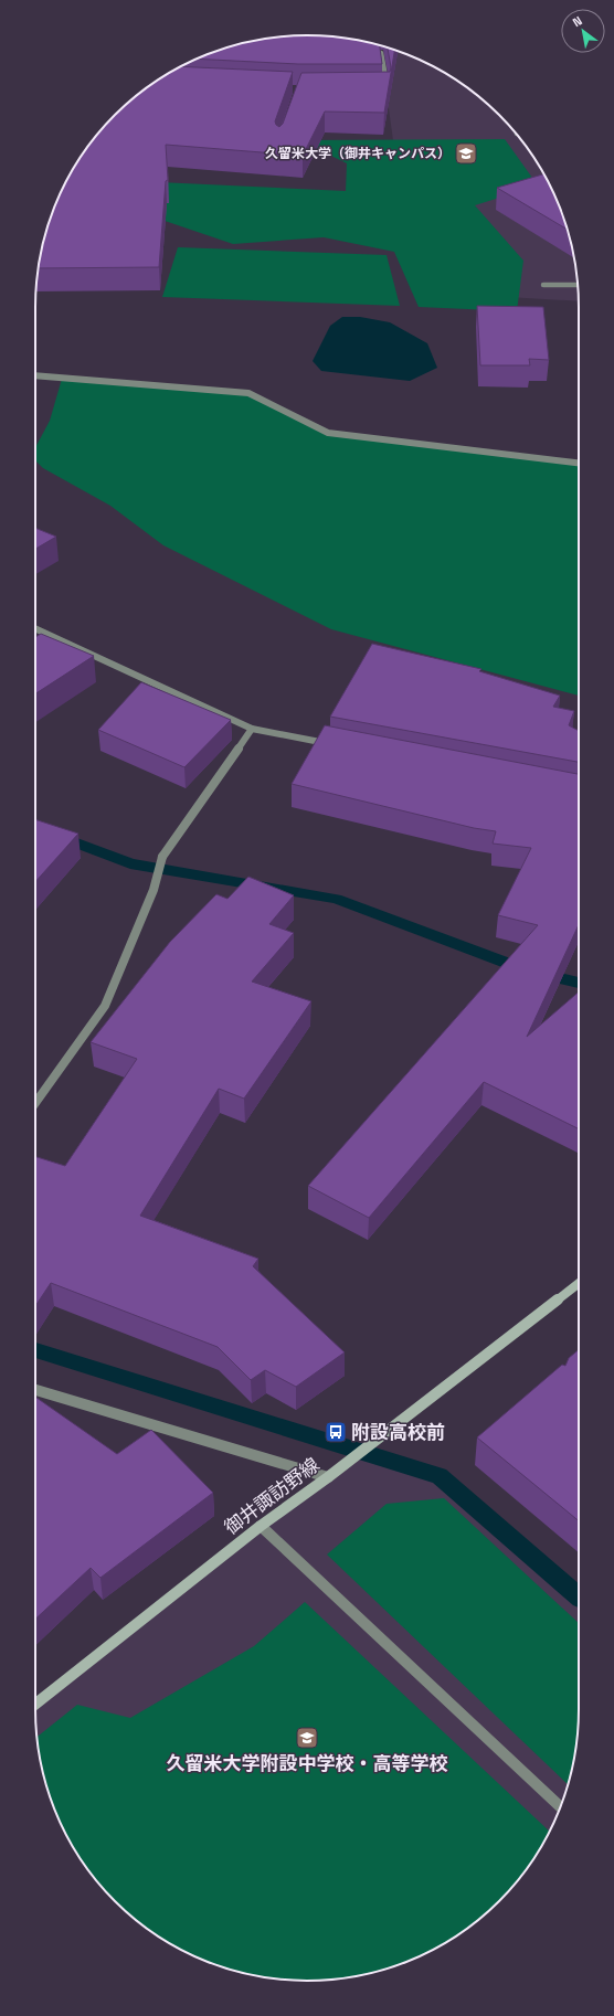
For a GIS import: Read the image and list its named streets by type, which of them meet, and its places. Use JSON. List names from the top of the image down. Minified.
{"streets":{"main road":["御井諏訪野線"]},"places":{"school or university":["久留米大学（御井キャンパス）","久留米大学附設中学校・高等学校"],"bus stop":["附設高校前"]},"north":"top left"}
